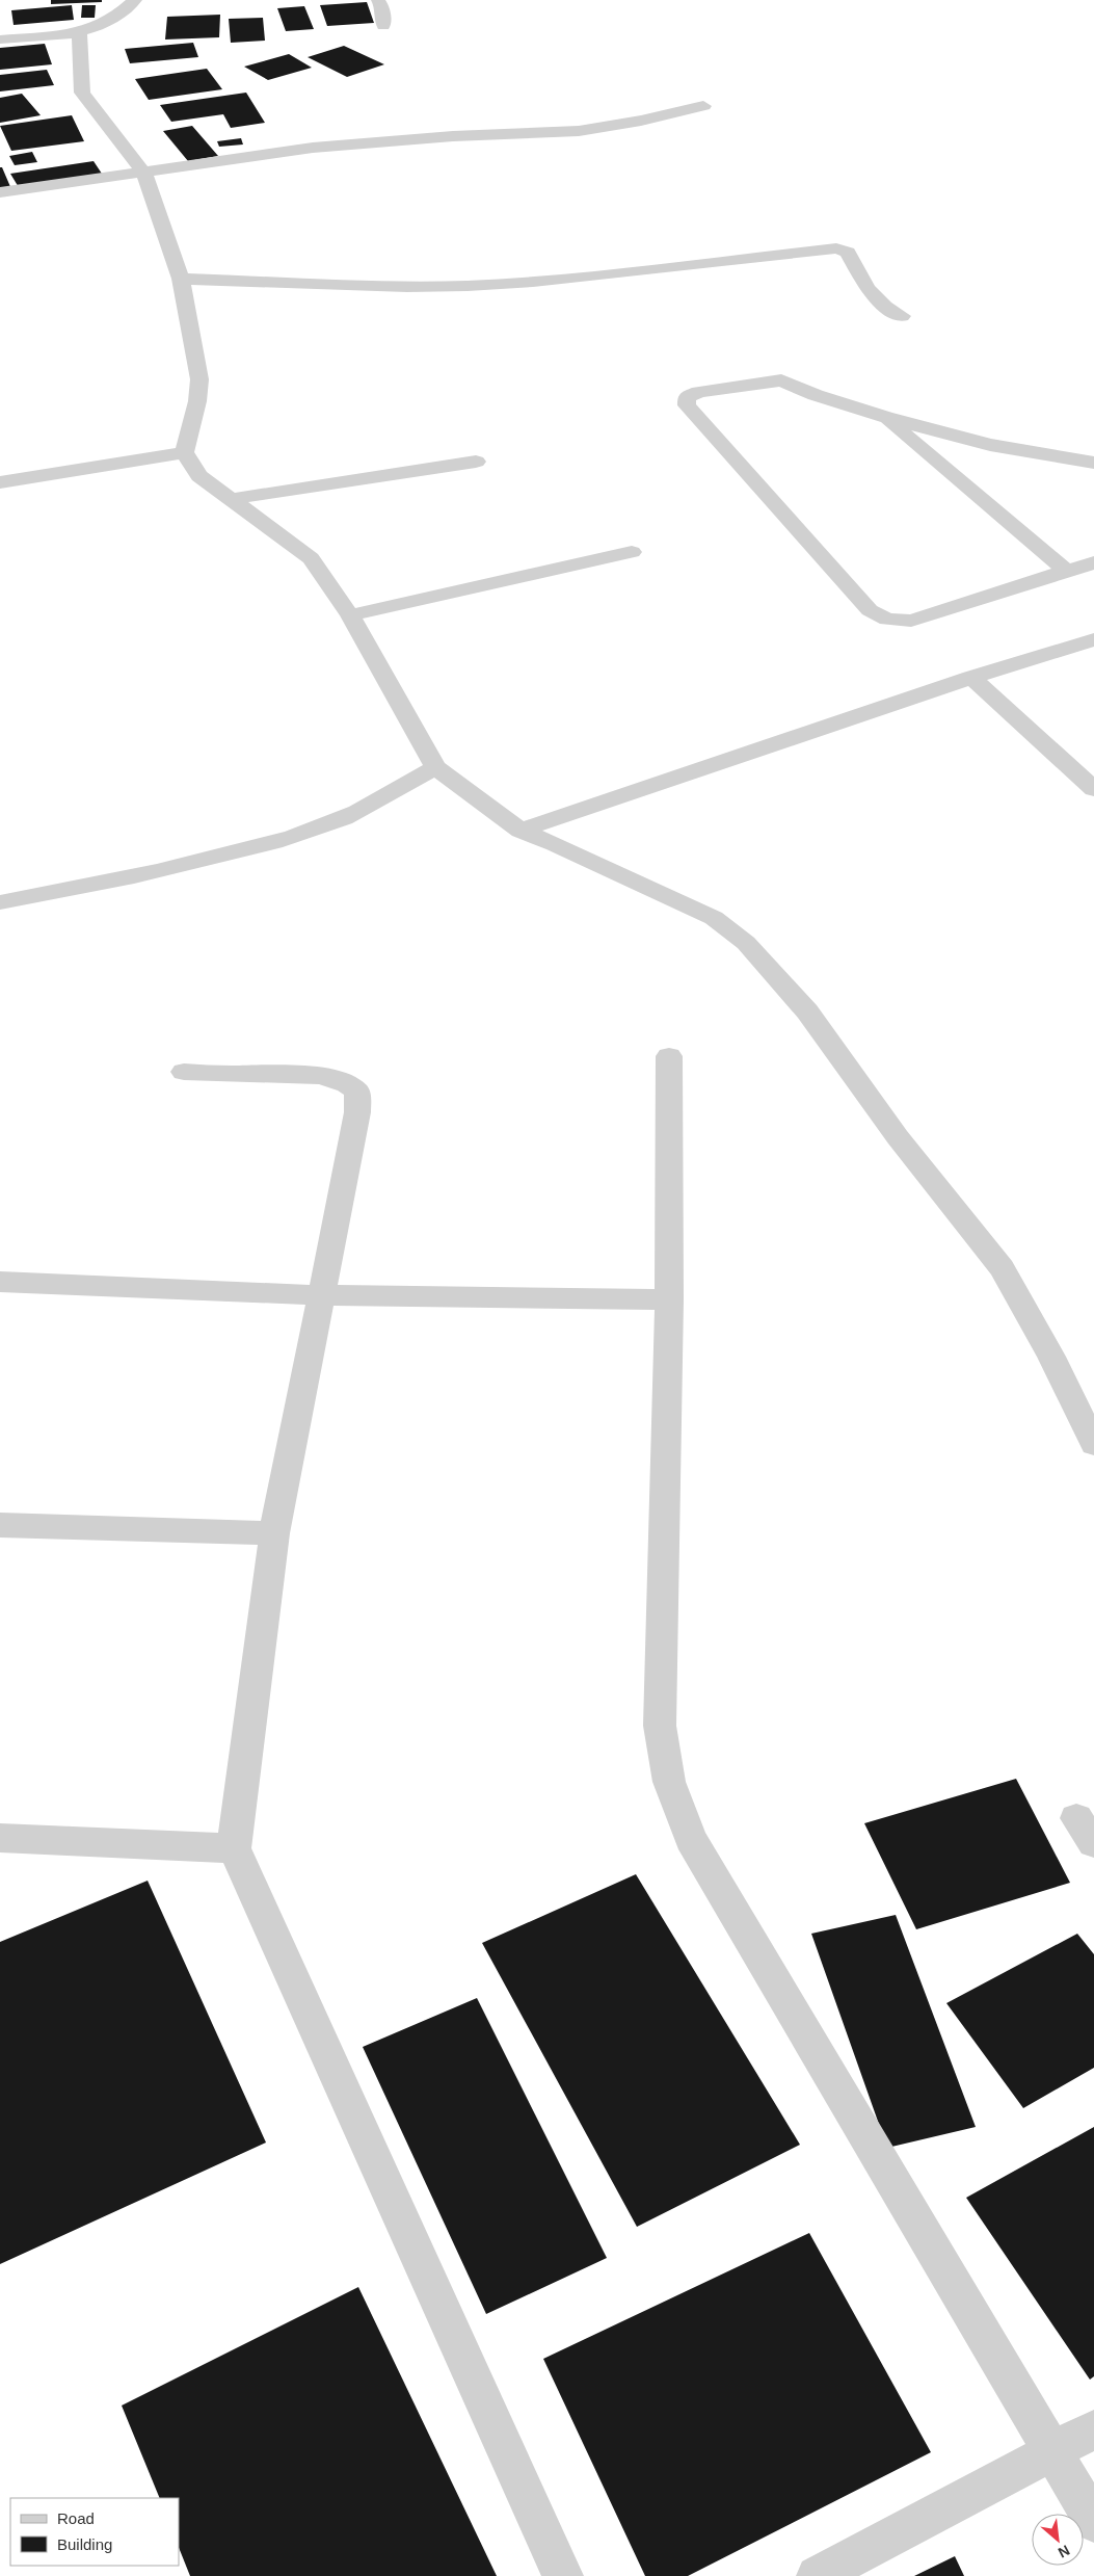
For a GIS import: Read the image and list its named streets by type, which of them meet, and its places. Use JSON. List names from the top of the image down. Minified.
{"legend":["Road","Building"],"north":"bottom right"}
